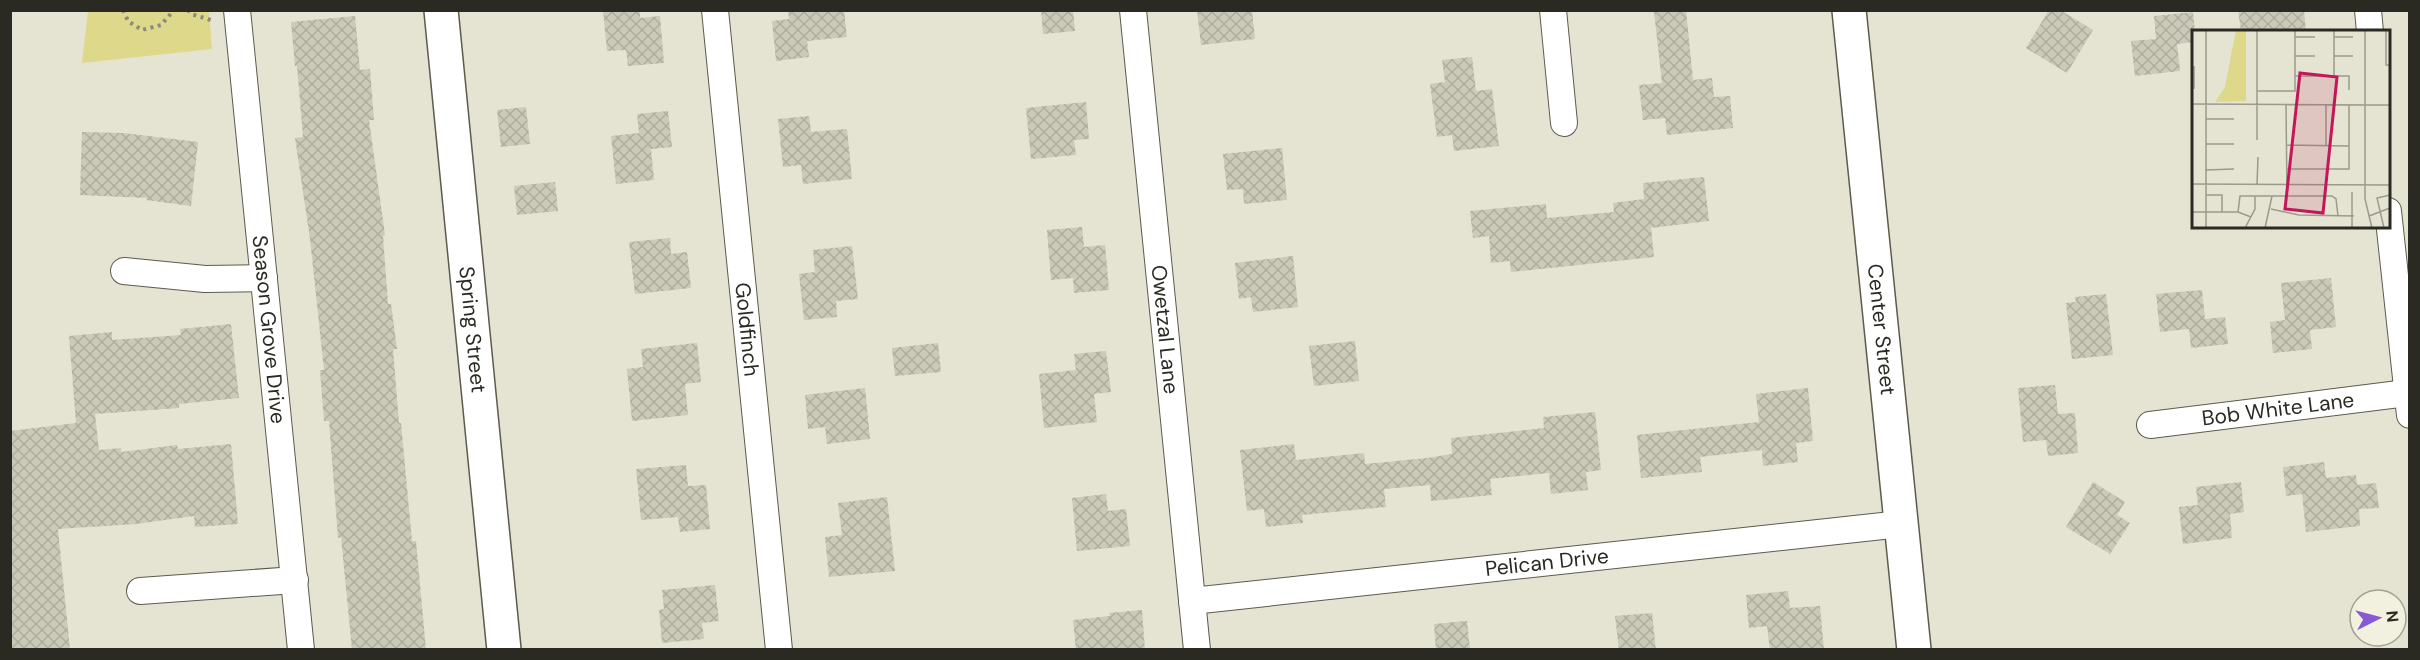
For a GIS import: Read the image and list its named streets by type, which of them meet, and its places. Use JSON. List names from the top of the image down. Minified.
{"streets":{"main road":["Spring Street","Center Street"],"street":["Season Grove Drive","Goldfinch","Owetzal Lane","Bob White Lane","Pelican Drive"]},"crossings":[["Owetzal Lane","Pelican Drive"],["Center Street","Pelican Drive"]],"north":"right"}
